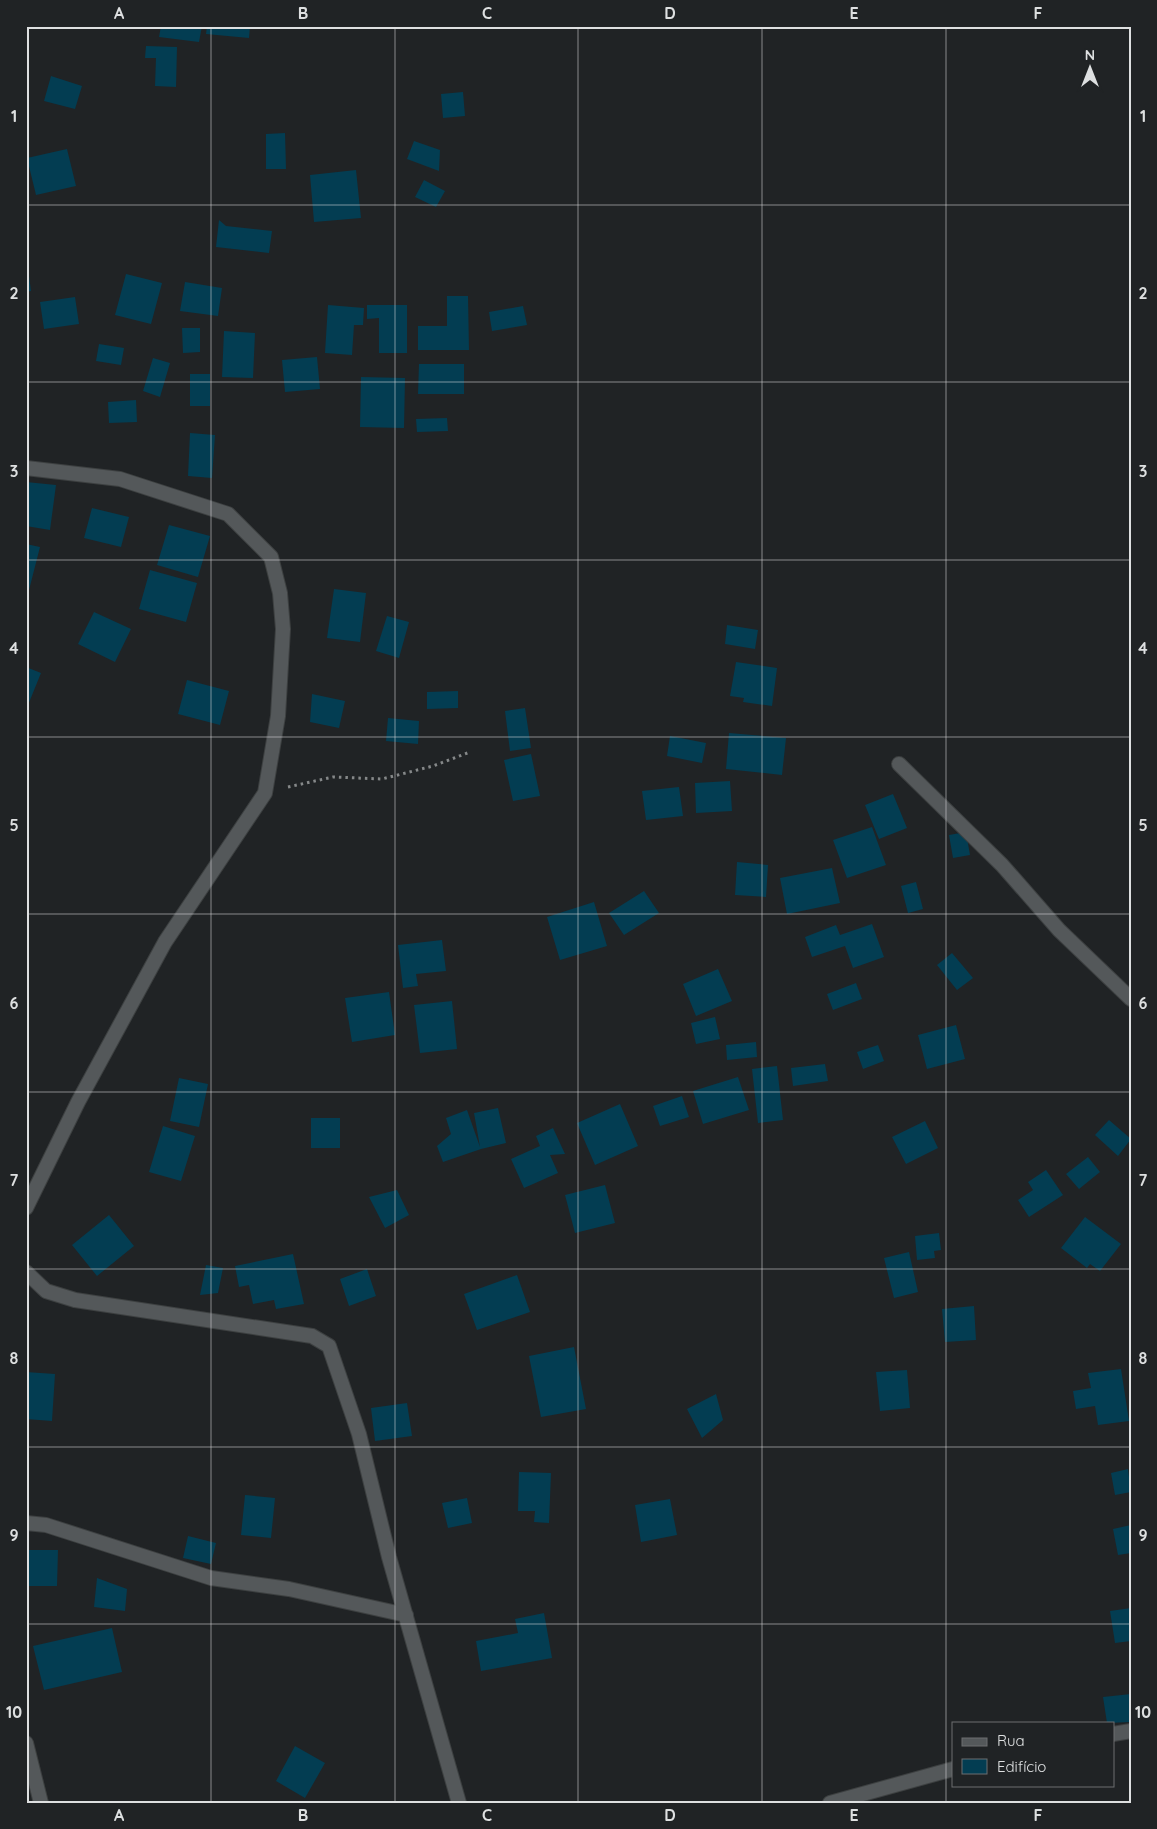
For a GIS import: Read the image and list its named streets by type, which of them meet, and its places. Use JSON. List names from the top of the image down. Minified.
{"legend":["Rua","Edifício"],"north":"top","grid":{"columns":["A","B","C","D","E","F"],"rows":["1","2","3","4","5","6","7","8","9","10"]}}
